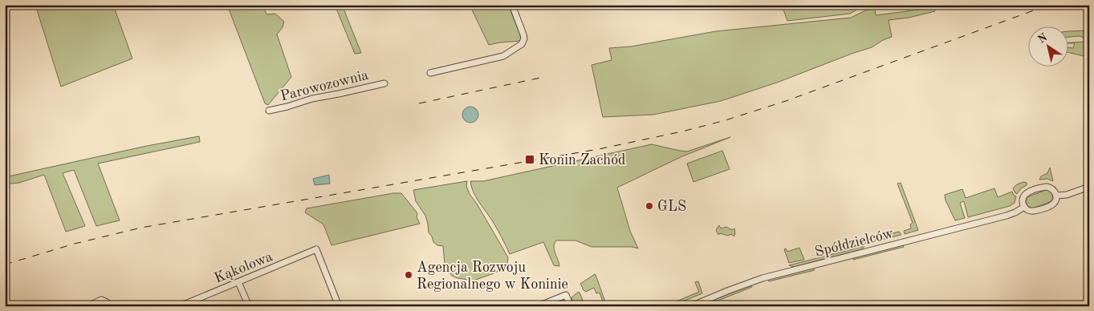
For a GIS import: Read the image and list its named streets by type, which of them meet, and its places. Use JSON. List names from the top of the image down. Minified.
{"streets":{"street":["Parowozownia","Spółdzielców","Kąkolowa"]},"places":{"transit":["Konin Zachód"],"other":["GLS","Agencja Rozwoju Regionalnego w Koninie"]},"north":"top left"}
